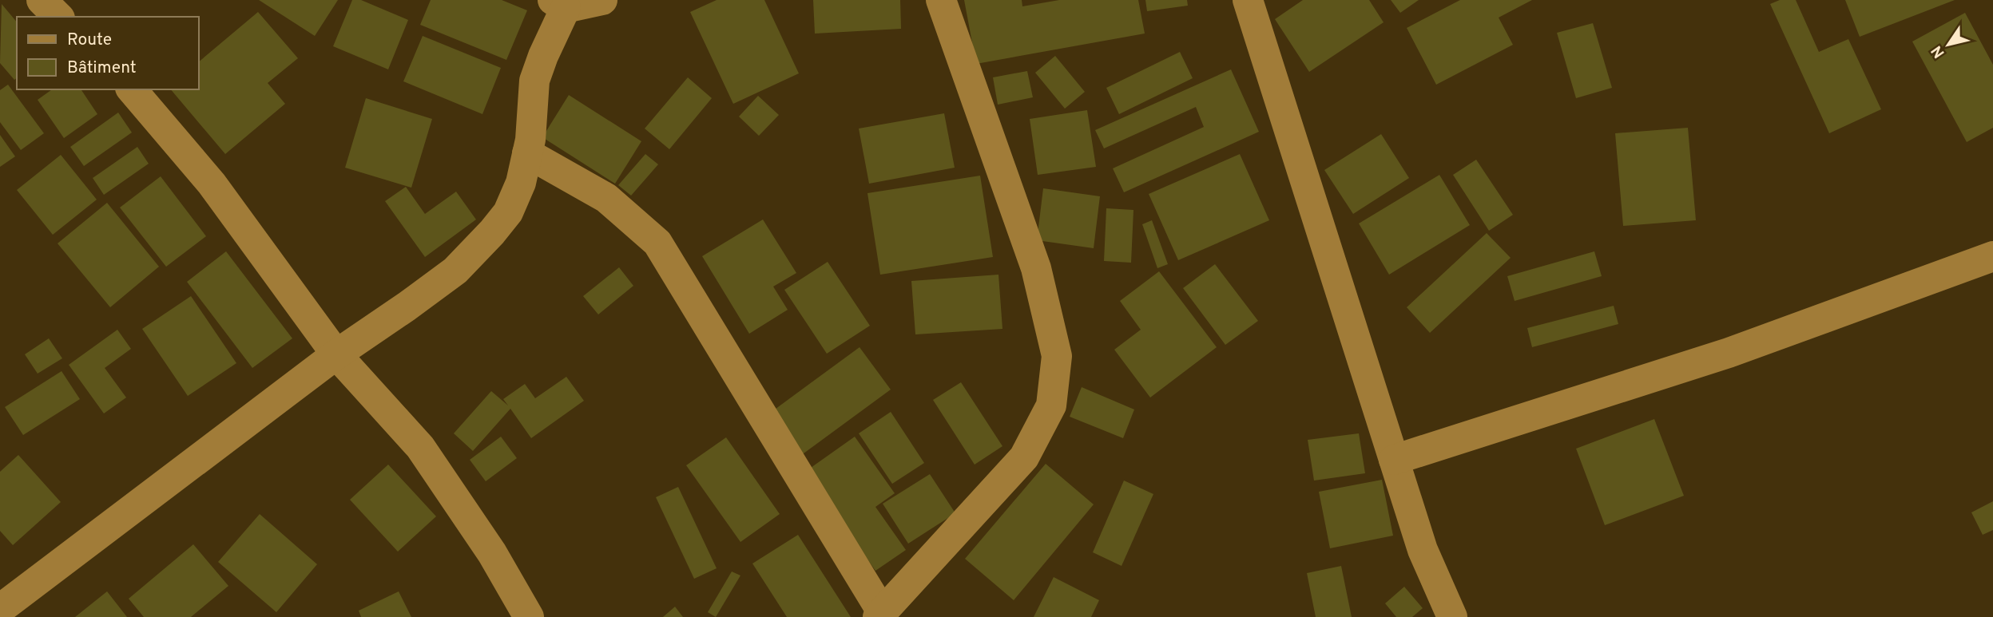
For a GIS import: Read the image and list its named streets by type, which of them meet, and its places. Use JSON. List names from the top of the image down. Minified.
{"legend":["Route","Bâtiment"],"north":"bottom left"}
